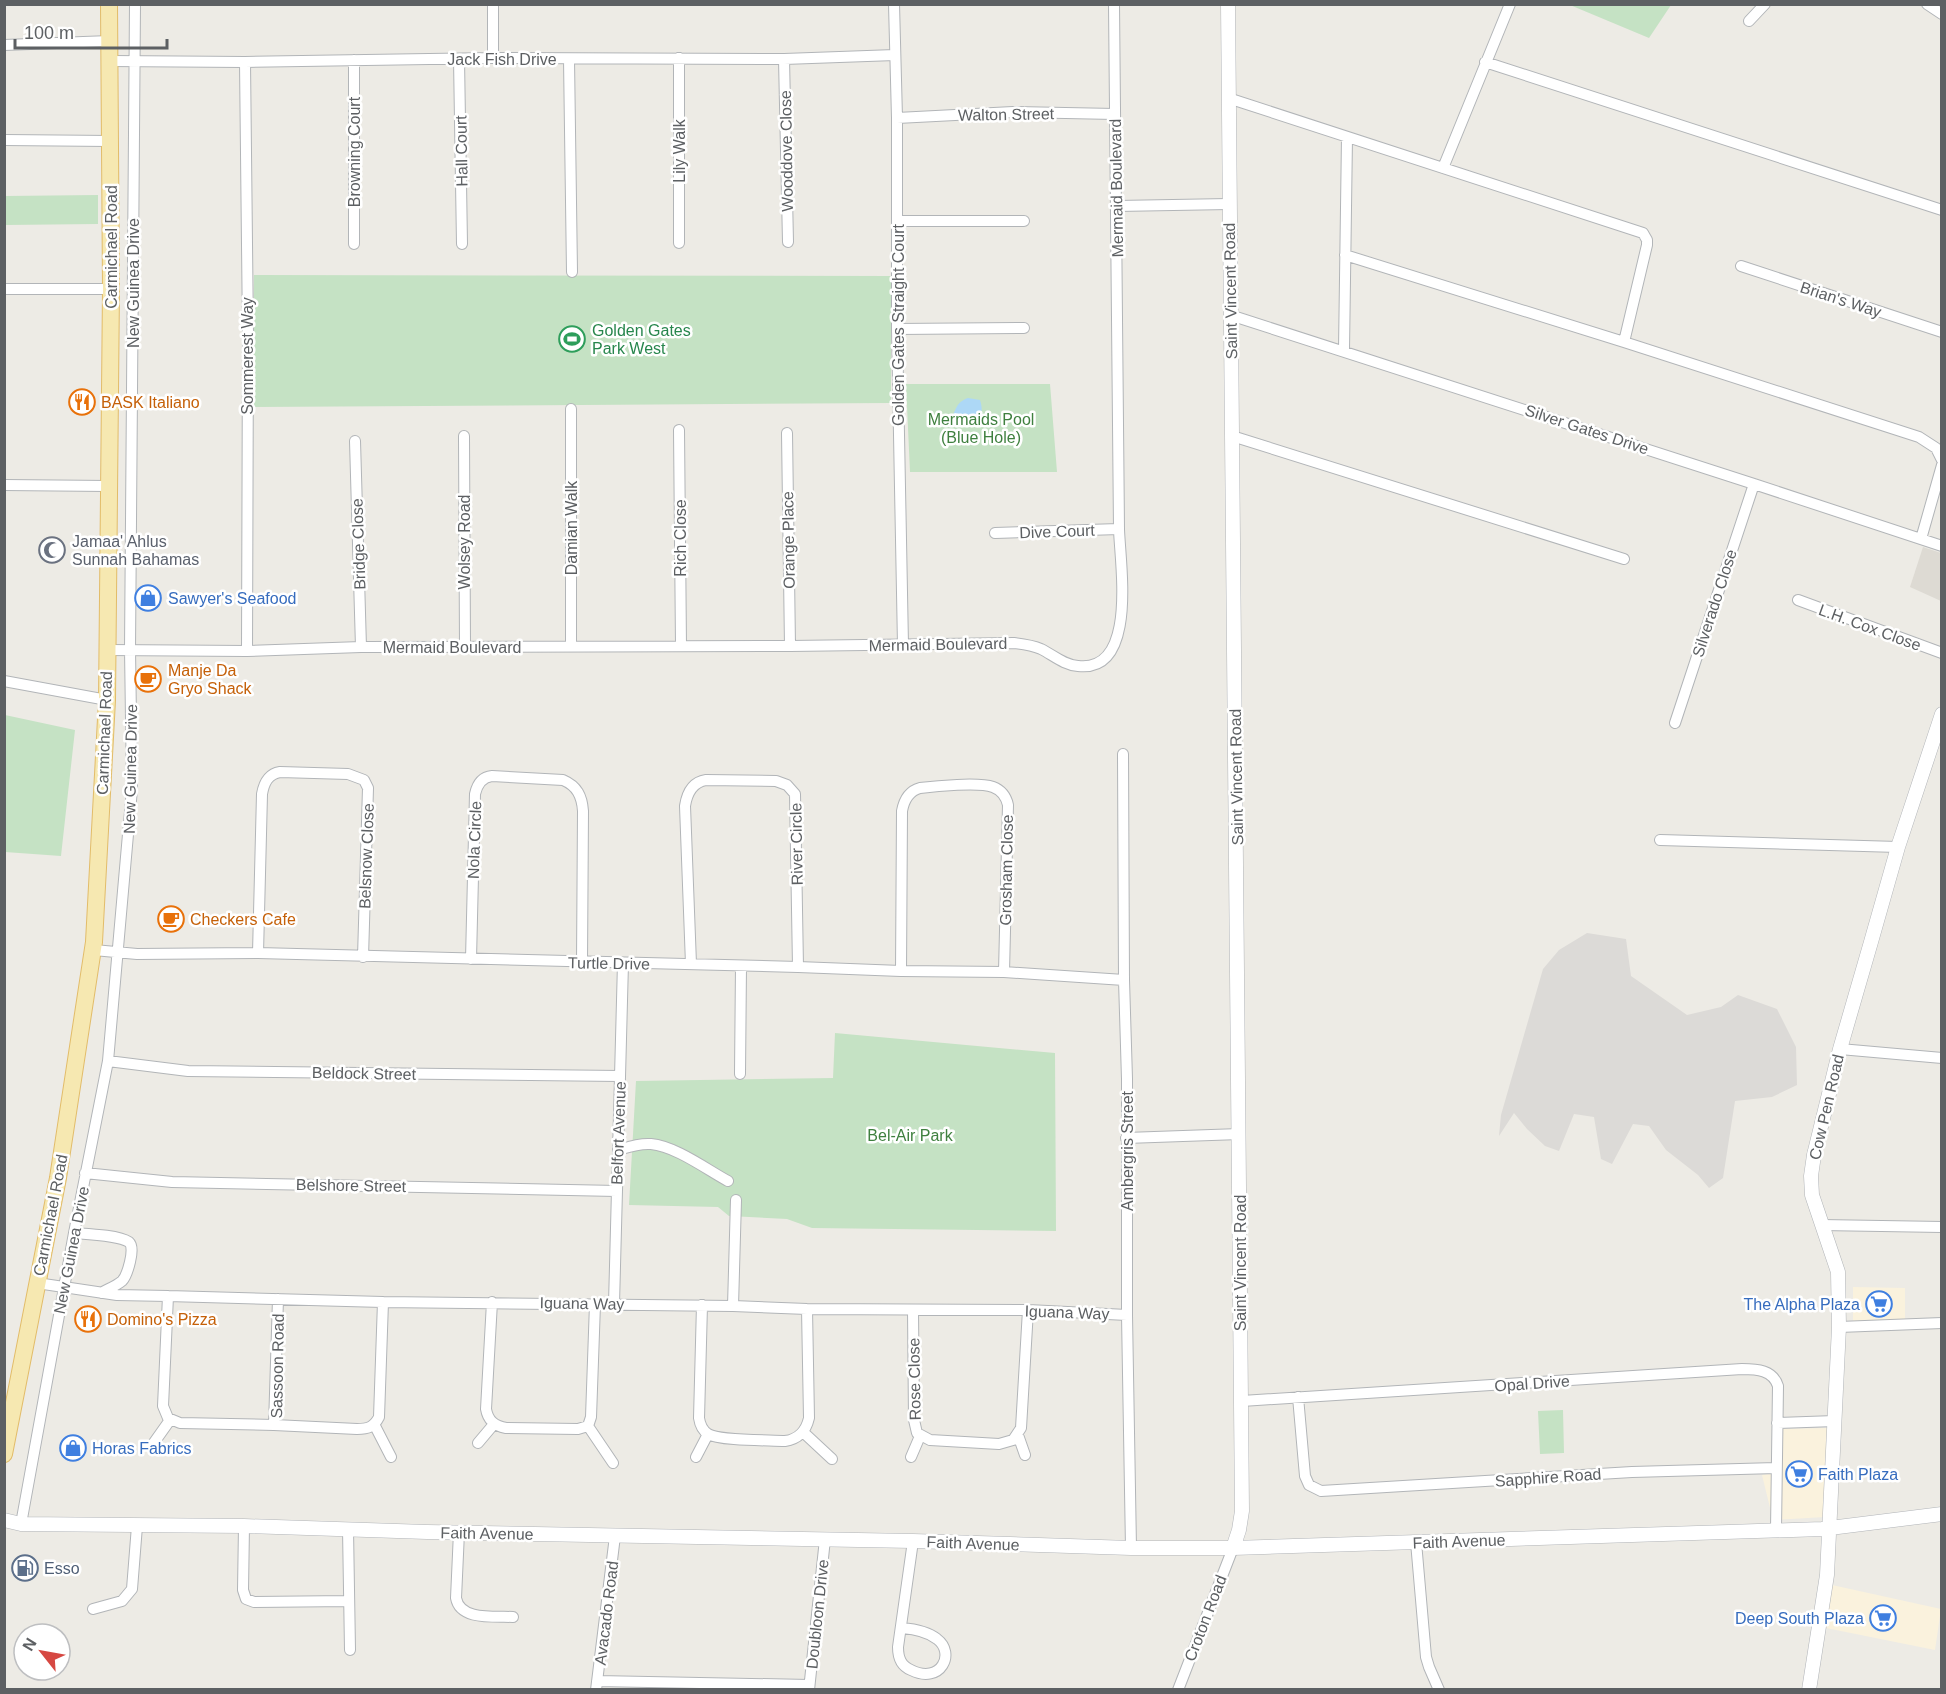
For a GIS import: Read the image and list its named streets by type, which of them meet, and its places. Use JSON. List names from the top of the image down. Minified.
{"streets":{"main road":["Carmichael Road"],"street":["Jack Fish Drive","Walton Street","Hall Court","Lily Walk","Wooddove Close","Browning Court","Mermaid Boulevard","New Guinea Drive","Saint Vincent Road","Brian's Way","Golden Gates Straight Court","Sommerest Way","Silver Gates Drive","Damian Walk","Dive Court","Rich Close","Orange Place","Wolsey Road","Bridge Close","Silverado Close","L.H. Cox Close","Nola Circle","River Circle","Belsnow Close","Grosham Close","Turtle Drive","Beldock Street","Cow Pen Road","Belfort Avenue","Ambergris Street","Belshore Street","Iguana Way","Sassoon Road","Rose Close","Opal Drive","Sapphire Road","Faith Avenue","Avacado Road","Doubloon Drive","Croton Road"]},"crossings":[["Jack Fish Drive","Hall Court"],["Jack Fish Drive","Lily Walk"],["Jack Fish Drive","Wooddove Close"],["Jack Fish Drive","Browning Court"],["Jack Fish Drive","Carmichael Road"],["Jack Fish Drive","New Guinea Drive"],["Jack Fish Drive","Golden Gates Straight Court"],["Jack Fish Drive","Sommerest Way"],["Walton Street","Mermaid Boulevard"],["Walton Street","Golden Gates Straight Court"],["Mermaid Boulevard","Carmichael Road"],["Mermaid Boulevard","New Guinea Drive"],["Mermaid Boulevard","Golden Gates Straight Court"],["Mermaid Boulevard","Sommerest Way"],["Mermaid Boulevard","Damian Walk"],["Mermaid Boulevard","Dive Court"],["Mermaid Boulevard","Rich Close"],["Mermaid Boulevard","Orange Place"],["Mermaid Boulevard","Wolsey Road"],["Mermaid Boulevard","Bridge Close"],["Carmichael Road","Turtle Drive"],["Carmichael Road","Iguana Way"],["New Guinea Drive","Turtle Drive"],["New Guinea Drive","Beldock Street"],["New Guinea Drive","Belshore Street"],["New Guinea Drive","Iguana Way"],["New Guinea Drive","Faith Avenue"],["Saint Vincent Road","Silver Gates Drive"],["Saint Vincent Road","Opal Drive"],["Saint Vincent Road","Faith Avenue"],["Saint Vincent Road","Croton Road"],["Silver Gates Drive","Silverado Close"],["Nola Circle","Turtle Drive"],["River Circle","Turtle Drive"],["Belsnow Close","Turtle Drive"],["Grosham Close","Turtle Drive"],["Turtle Drive","Belfort Avenue"],["Turtle Drive","Ambergris Street"],["Beldock Street","Belfort Avenue"],["Cow Pen Road","Faith Avenue"],["Belfort Avenue","Belshore Street"],["Belfort Avenue","Iguana Way"],["Ambergris Street","Iguana Way"],["Ambergris Street","Faith Avenue"],["Iguana Way","Sassoon Road"],["Iguana Way","Rose Close"],["Opal Drive","Sapphire Road"],["Faith Avenue","Avacado Road"],["Faith Avenue","Doubloon Drive"],["Faith Avenue","Croton Road"]],"parks":["Mermaids Pool (Blue Hole)","Bel-Air Park"],"places":{"sports":["Golden Gates Park West"],"restaurant":["BASK Italiano","Domino's Pizza"],"mosque":["Jamaa' Ahlus Sunnah Bahamas"],"shop":["Sawyer's Seafood","Horas Fabrics"],"cafe":["Manje Da Gryo Shack","Checkers Cafe"],"supermarket":["The Alpha Plaza","Faith Plaza","Deep South Plaza"],"fuel station":["Esso"]},"scale_bar":"100 m","north":"top left"}
